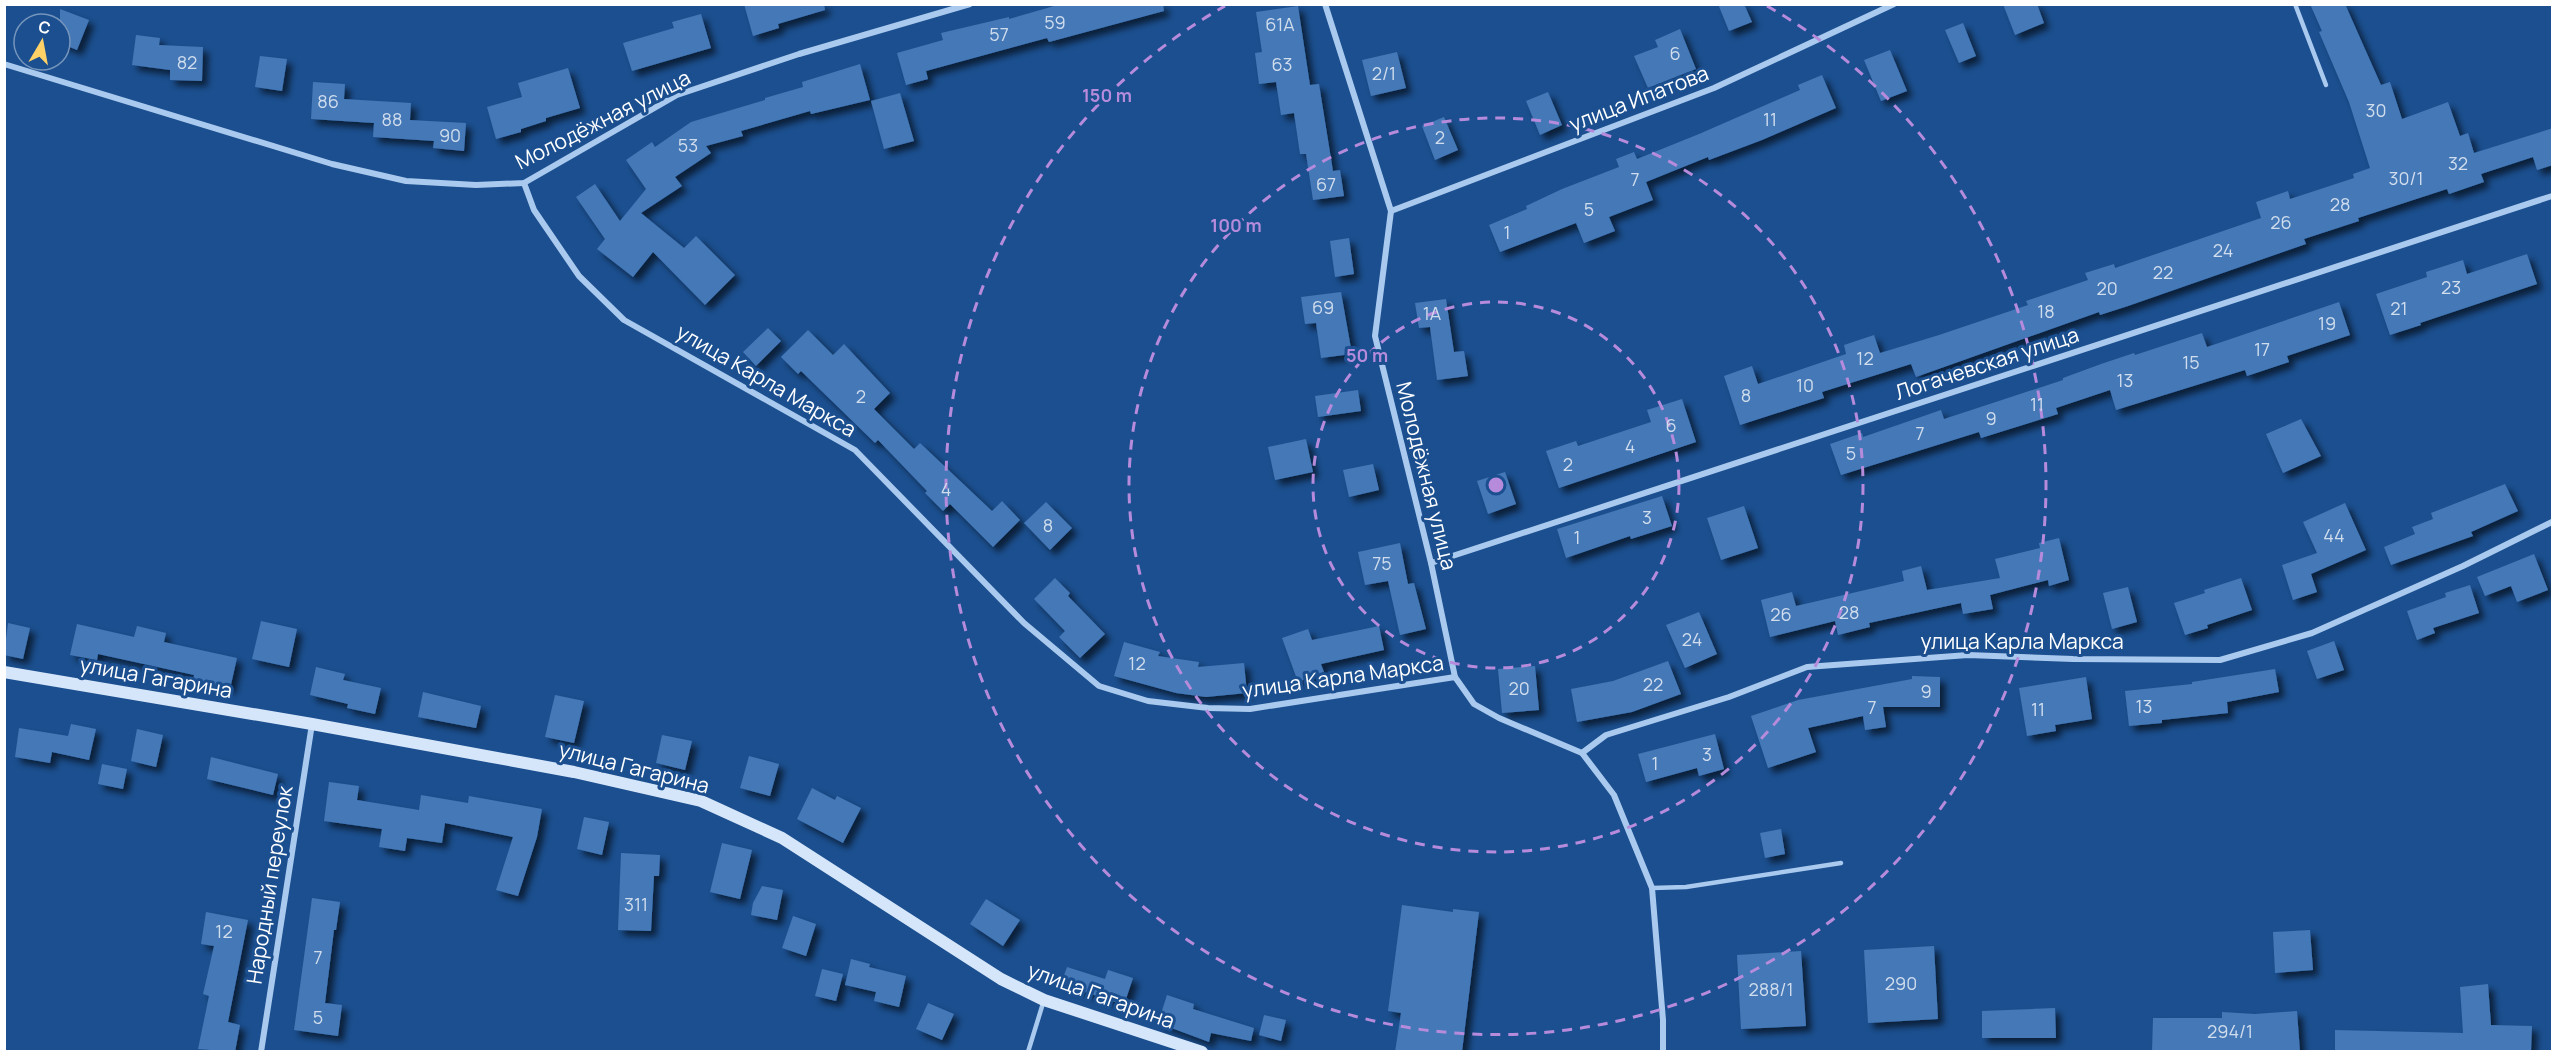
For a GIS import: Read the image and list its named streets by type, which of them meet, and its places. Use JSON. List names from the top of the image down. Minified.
{"streets":{"main road":["улица Гагарина"],"street":["улица Ипатова","Молодёжная улица","Логачевская улица","улица Карла Маркса","Народный переулок"]},"crossings":[["улица Ипатова","Молодёжная улица"],["Молодёжная улица","Логачевская улица"],["Молодёжная улица","улица Карла Маркса"],["улица Гагарина","Народный переулок"]],"house_numbers":["59","61А","57","6","82","63","2/1","86","30","88","11","90","2","53","32","30/1","7","67","28","5","26","1","24","22","23","20","69","21","18","1А","19","17","12","15","13","10","8","2","11","9","6","7","4","5","2","4","3","8","44","1","75","28","26","24","12","22","20","9","13","7","11","3","1","311","12","7","290","288/1","5","294/1"],"north":"top","rings":["150 m","100 m","50 m"]}
